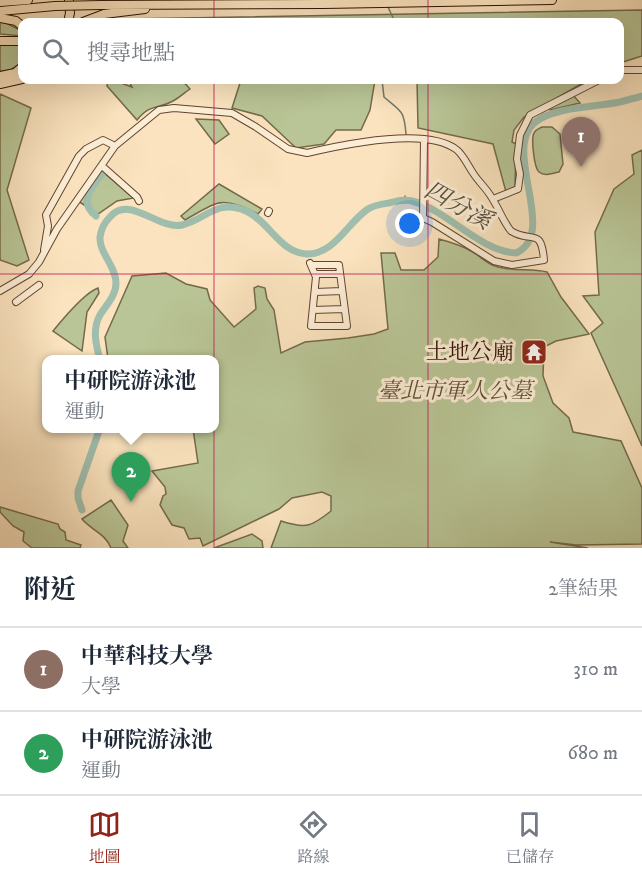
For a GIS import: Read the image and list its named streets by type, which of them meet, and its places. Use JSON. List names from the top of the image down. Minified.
{"water":["四分溪"],"parks":["臺北市軍人公墓"],"places":{"temple":["土地公廟"]},"page":{"search":"搜尋地點","pins":["1","2"],"popup":["中研院游泳池","運動"],"heading":["附近","2筆結果"],"list":[{"mark":"1","name":"中華科技大學","note":"大學","value":"310 m"},{"mark":"2","name":"中研院游泳池","note":"運動","value":"680 m"}],"nav":["地圖","路線","已儲存"]}}
